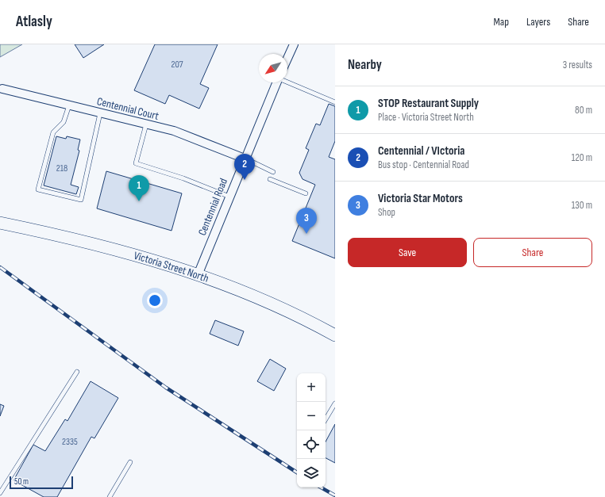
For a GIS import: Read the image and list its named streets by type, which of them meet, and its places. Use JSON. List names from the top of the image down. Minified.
{"streets":{"main road":["Victoria Street North"],"street":["Centennial Court","Centennial Road"]},"crossings":[["Centennial Court","Centennial Road"],["Centennial Road","Victoria Street North"]],"house_numbers":["207","218","2335"],"scale_bar":"50 m","north":"bottom left","page":{"header":"Atlasly","nav":["Map","Layers","Share"],"heading":["Nearby","3 results"],"list":[{"mark":"1","name":"STOP Restaurant Supply","note":"Place · Victoria Street North","value":"80 m"},{"mark":"2","name":"Centennial / VIctoria","note":"Bus stop · Centennial Road","value":"120 m"},{"mark":"3","name":"Victoria Star Motors","note":"Shop","value":"130 m"}],"pins":["2","1","3"],"buttons":["Save","Share"],"map_buttons":["+","−"],"scale":"50 m"}}
